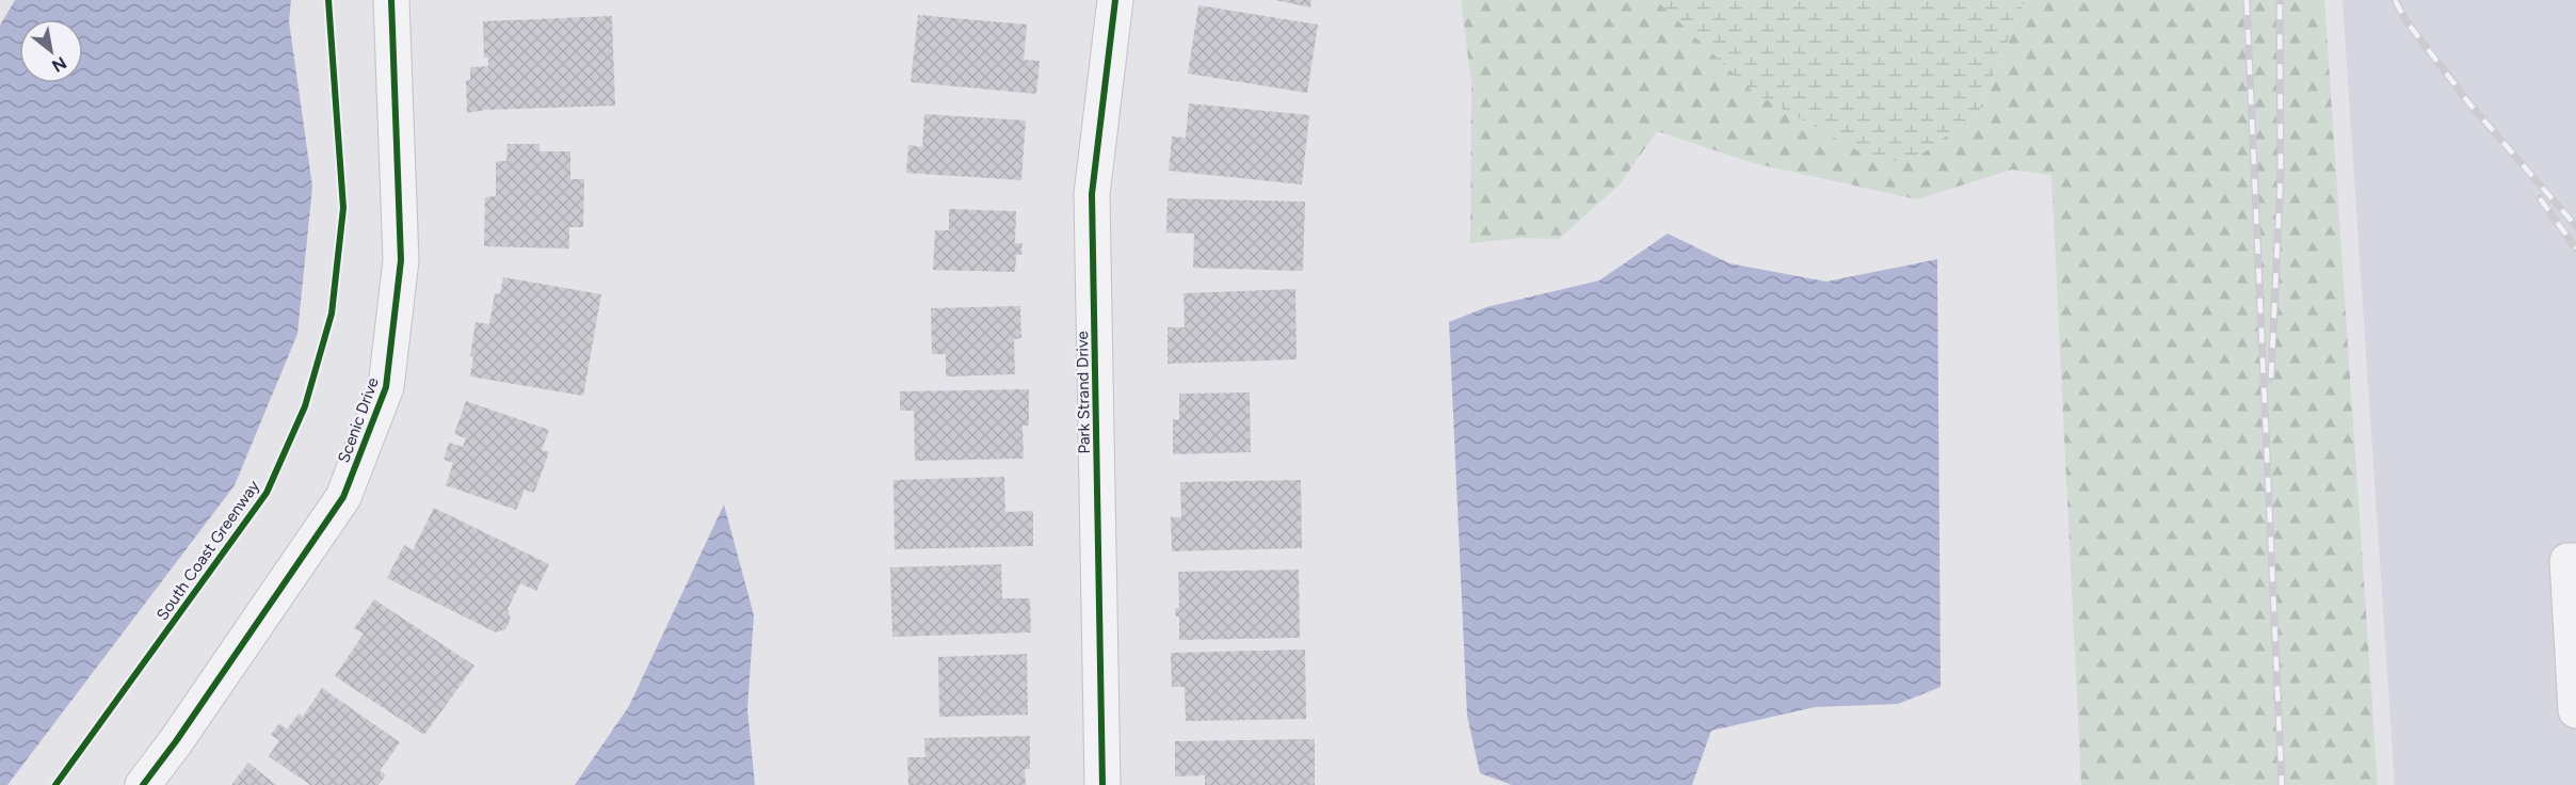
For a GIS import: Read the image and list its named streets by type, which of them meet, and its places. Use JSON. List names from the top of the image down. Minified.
{"streets":{"street":["Park Strand Drive","Scenic Drive"],"cycle path":["South Coast Greenway"]},"north":"bottom right"}
